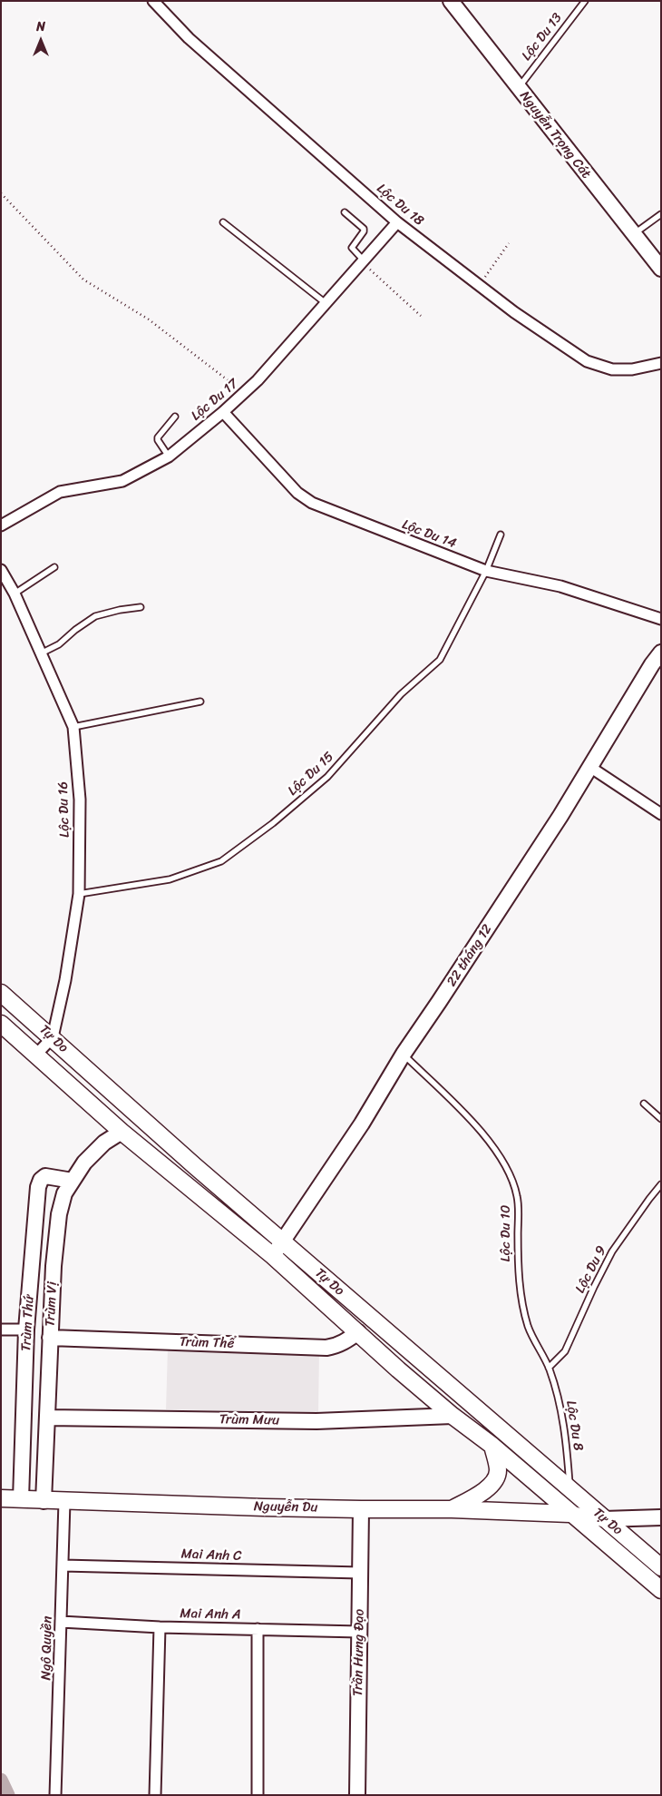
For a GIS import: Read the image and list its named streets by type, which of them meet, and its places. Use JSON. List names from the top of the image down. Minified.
{"streets":{"main road":["Tự Do","Nguyễn Du"],"street":["Nguyễn Trọng Cát","Lộc Du 18","Lộc Du 17","Lộc Du 14","Lộc Du 16","22 tháng 12","Trùm Vị","Trùm Thứ","Trùm Thể","Trùm Mưu","Mai Anh C","Mai Anh A","Ngô Quyền","Trần Hưng Đạo"],"lane":["Lộc Du 13","Lộc Du 15","Lộc Du 10","Lộc Du 9","Lộc Du 8"]},"crossings":[["Lộc Du 13","Nguyễn Trọng Cát"],["Lộc Du 18","Lộc Du 17"],["Lộc Du 17","Lộc Du 14"],["Lộc Du 14","Lộc Du 15"],["Lộc Du 15","Lộc Du 16"],["Lộc Du 16","Tự Do"],["22 tháng 12","Tự Do"],["22 tháng 12","Lộc Du 10"],["Tự Do","Trùm Vị"],["Tự Do","Trùm Thể"],["Tự Do","Trùm Mưu"],["Tự Do","Lộc Du 8"],["Tự Do","Nguyễn Du"],["Lộc Du 10","Lộc Du 9"],["Lộc Du 10","Lộc Du 8"],["Lộc Du 9","Lộc Du 8"],["Trùm Vị","Trùm Thứ"],["Trùm Vị","Trùm Thể"],["Trùm Vị","Trùm Mưu"],["Trùm Vị","Nguyễn Du"],["Trùm Thứ","Nguyễn Du"],["Nguyễn Du","Ngô Quyền"],["Nguyễn Du","Trần Hưng Đạo"],["Mai Anh C","Ngô Quyền"],["Mai Anh C","Trần Hưng Đạo"],["Mai Anh A","Ngô Quyền"],["Mai Anh A","Trần Hưng Đạo"]],"north":"top"}
